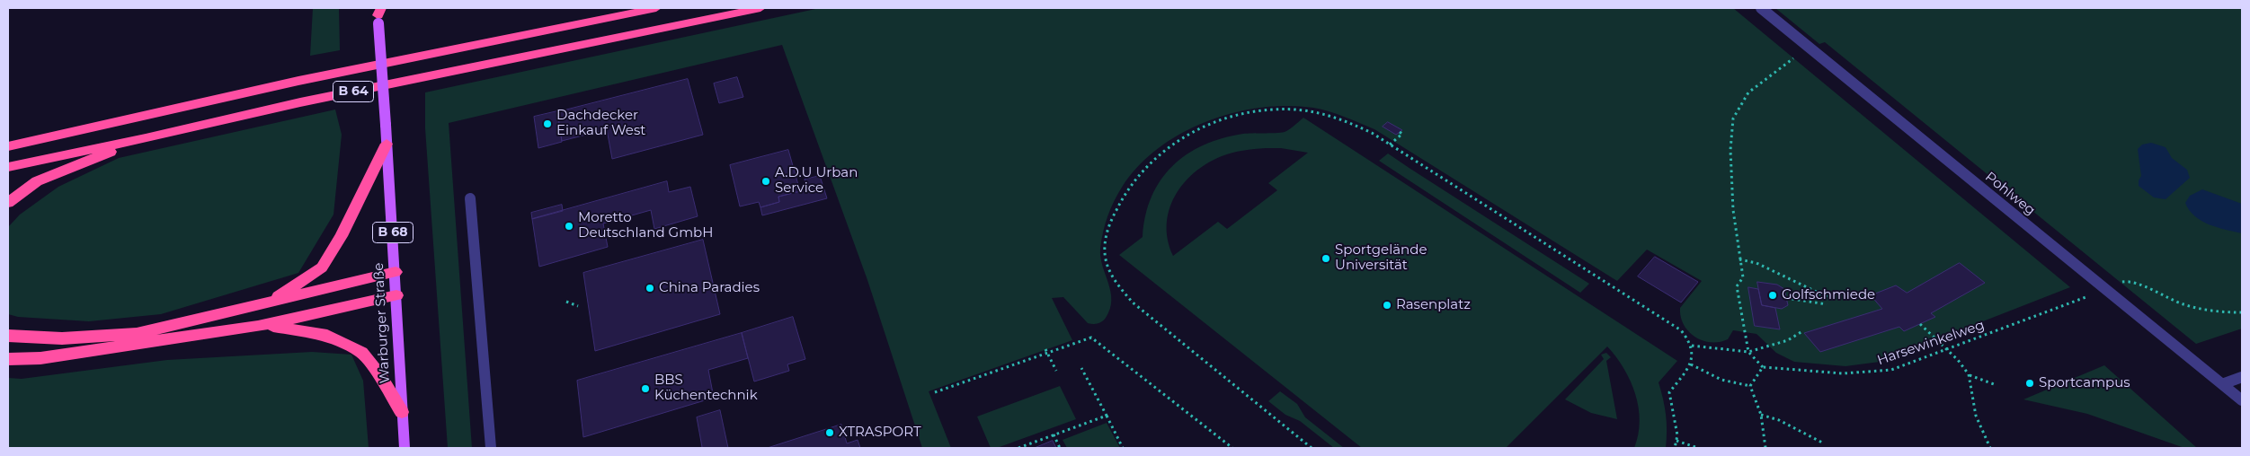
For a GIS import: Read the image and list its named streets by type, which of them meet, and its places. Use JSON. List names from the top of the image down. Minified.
{"streets":{"highway":["B 64"],"main road":["B 68","Warburger Straße"],"street":["Pohlweg"],"path":["Harsewinkelweg"]},"crossings":[["Pohlweg","Harsewinkelweg"]],"places":["Dachdecker Einkauf West","A.D.U Urban Service","Moretto Deutschland GmbH","Sportgelände Universität","China Paradies","Golfschmiede","Rasenplatz","Sportcampus","BBS Küchentechnik","XTRASPORT"]}
